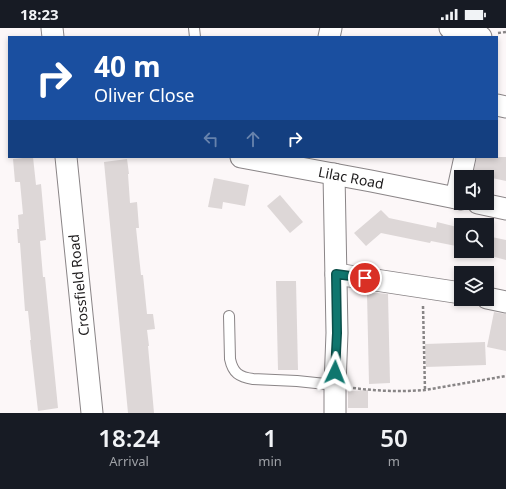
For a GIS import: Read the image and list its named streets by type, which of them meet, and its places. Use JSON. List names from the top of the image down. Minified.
{"streets":{"street":["Lilac Road","Crossfield Road"]},"page":{"status":"18:23","turn":["40 m","Oliver Close"],"eta":["18:24","Arrival","1","min","50","m"]}}
